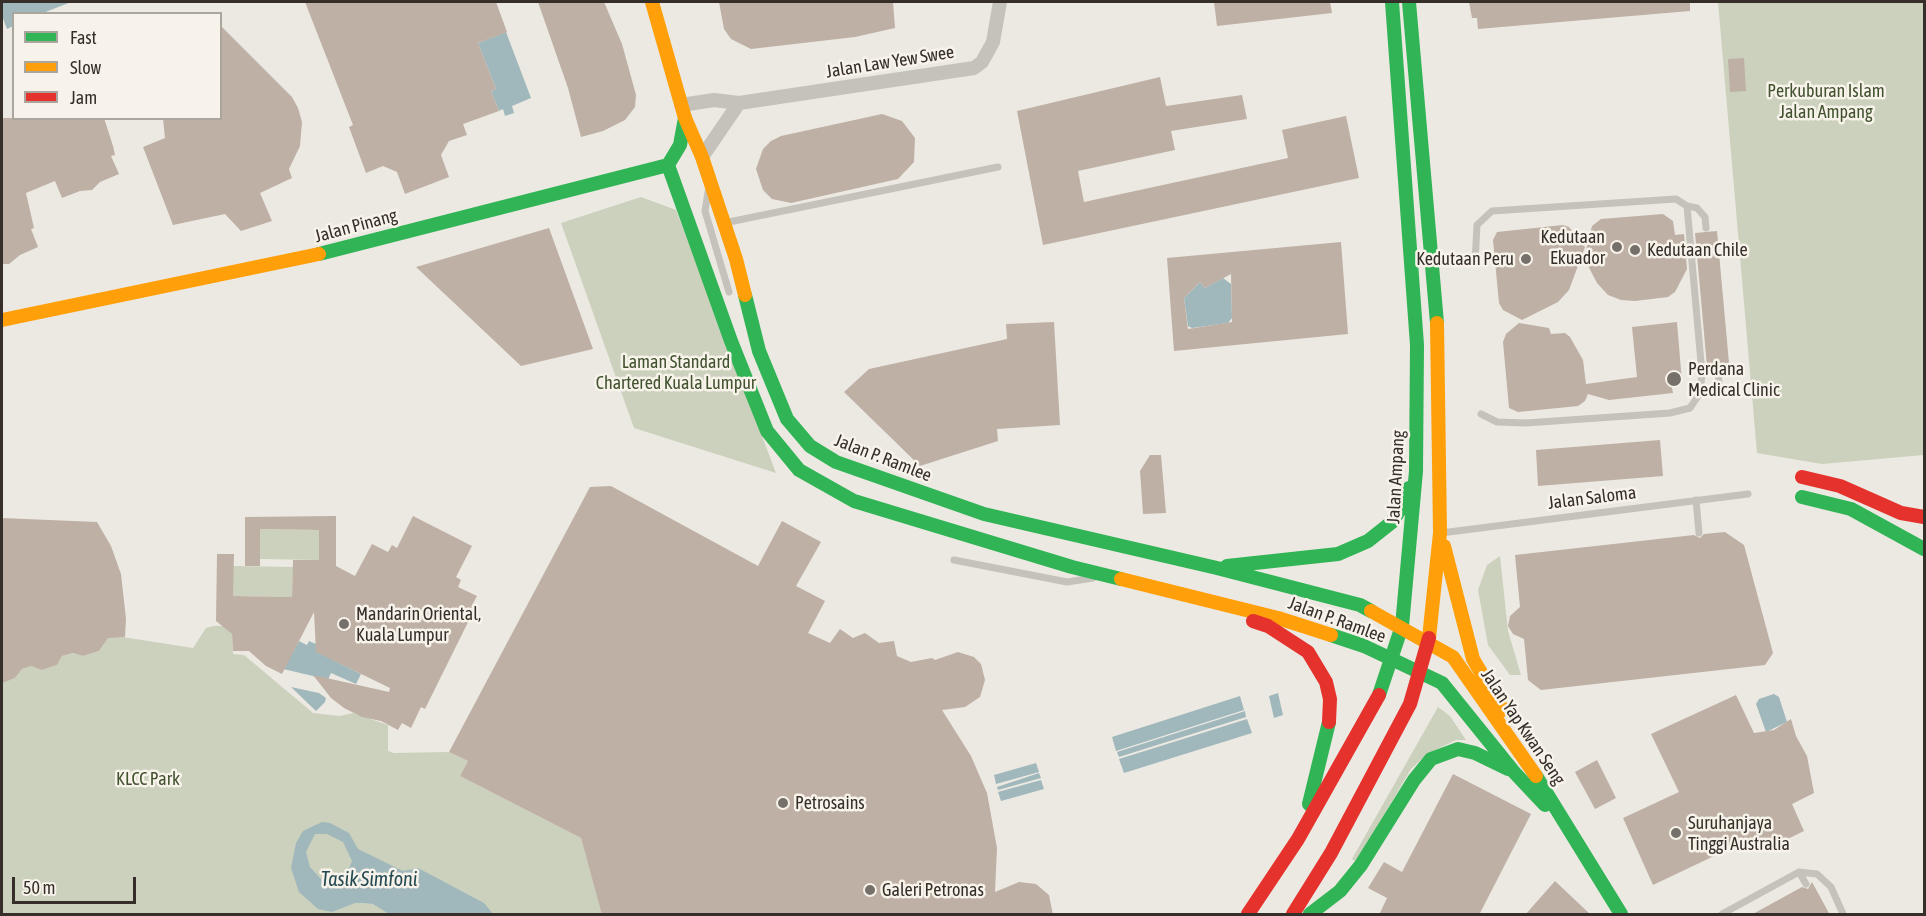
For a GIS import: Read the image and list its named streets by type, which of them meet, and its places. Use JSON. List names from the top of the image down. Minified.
{"streets":{"main road":["Jalan Pinang","Jalan P. Ramlee","Jalan Ampang","Jalan Yap Kwan Seng"],"street":["Jalan Law Yew Swee"],"lane":["Jalan Saloma"]},"crossings":[["Jalan Law Yew Swee","Jalan P. Ramlee"],["Jalan Pinang","Jalan P. Ramlee"],["Jalan P. Ramlee","Jalan Ampang"],["Jalan P. Ramlee","Jalan Yap Kwan Seng"]],"water":["Tasik Simfoni"],"parks":["Perkuburan Islam Jalan Ampang","Laman Standard Chartered Kuala Lumpur","KLCC Park"],"places":["Kedutaan Ekuador","Kedutaan Chile","Kedutaan Peru","Perdana Medical Clinic","Mandarin Oriental, Kuala Lumpur","Petrosains","Suruhanjaya Tinggi Australia","Galeri Petronas"],"legend":["Fast","Slow","Jam"],"scale_bar":"50 m"}
